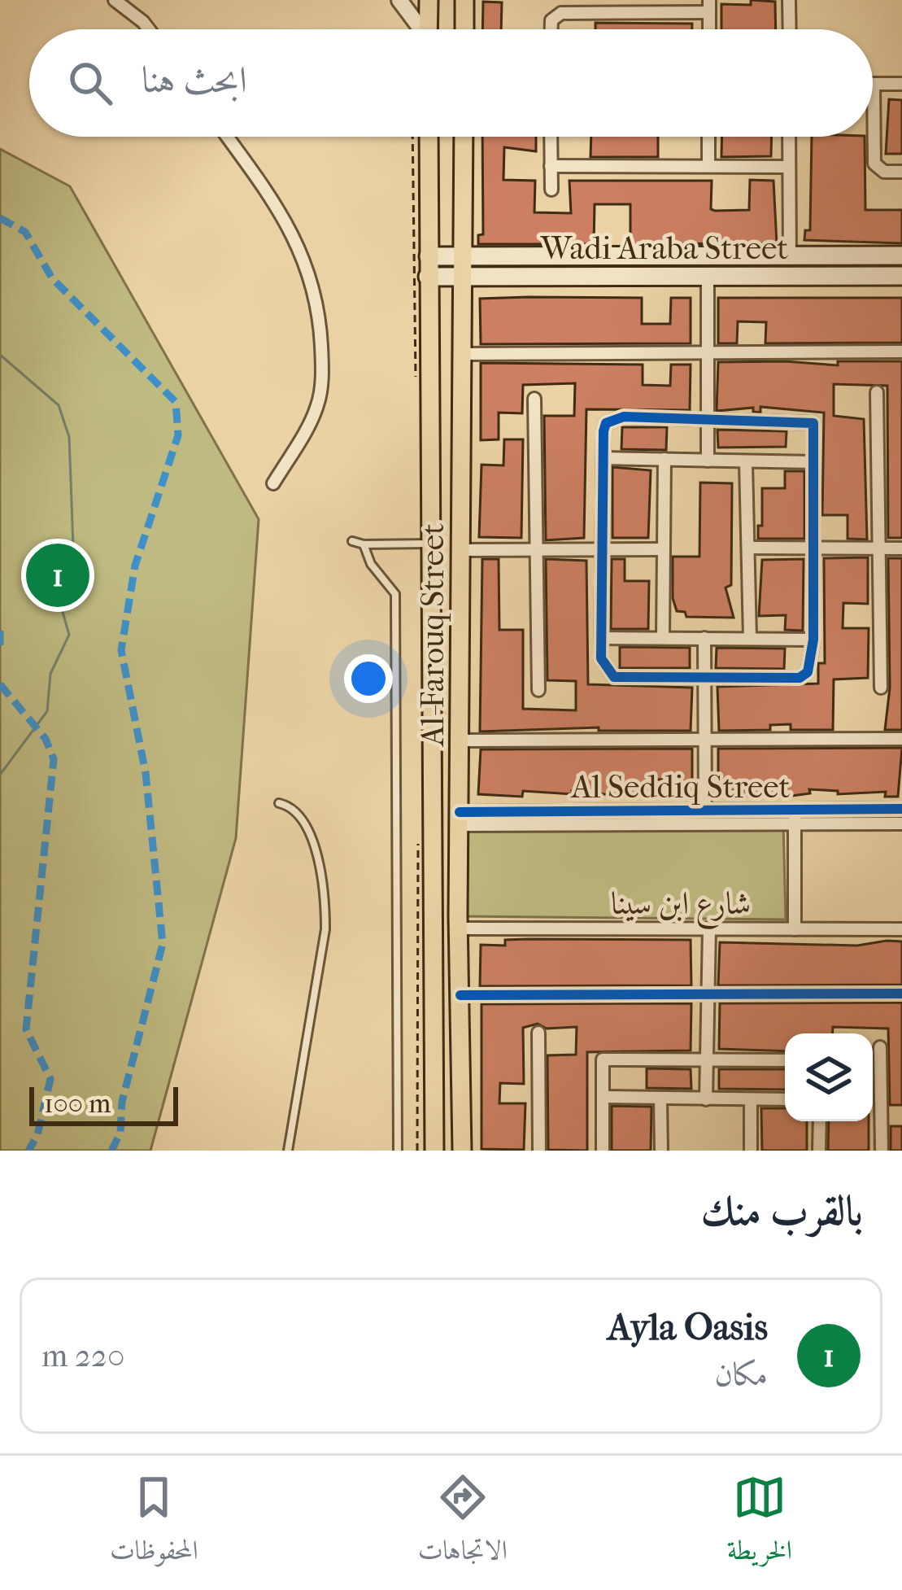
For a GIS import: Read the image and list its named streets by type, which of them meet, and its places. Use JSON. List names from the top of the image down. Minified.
{"streets":{"main road":["Wadi Araba Street","Al-Farouq Street"],"street":["Al Seddiq Street","شارع ابن سينا"]},"crossings":[["Wadi Araba Street","Al-Farouq Street"],["Al-Farouq Street","Al Seddiq Street"],["Al-Farouq Street","شارع ابن سينا"]],"scale_bar":"100 m","page":{"search":"ابحث هنا","pins":"1","scale":"100 m","heading":"بالقرب منك","list":[{"mark":"1","name":"Ayla Oasis","note":"مكان","value":"220 m"}],"nav":["الخريطة","الاتجاهات","المحفوظات"]}}
